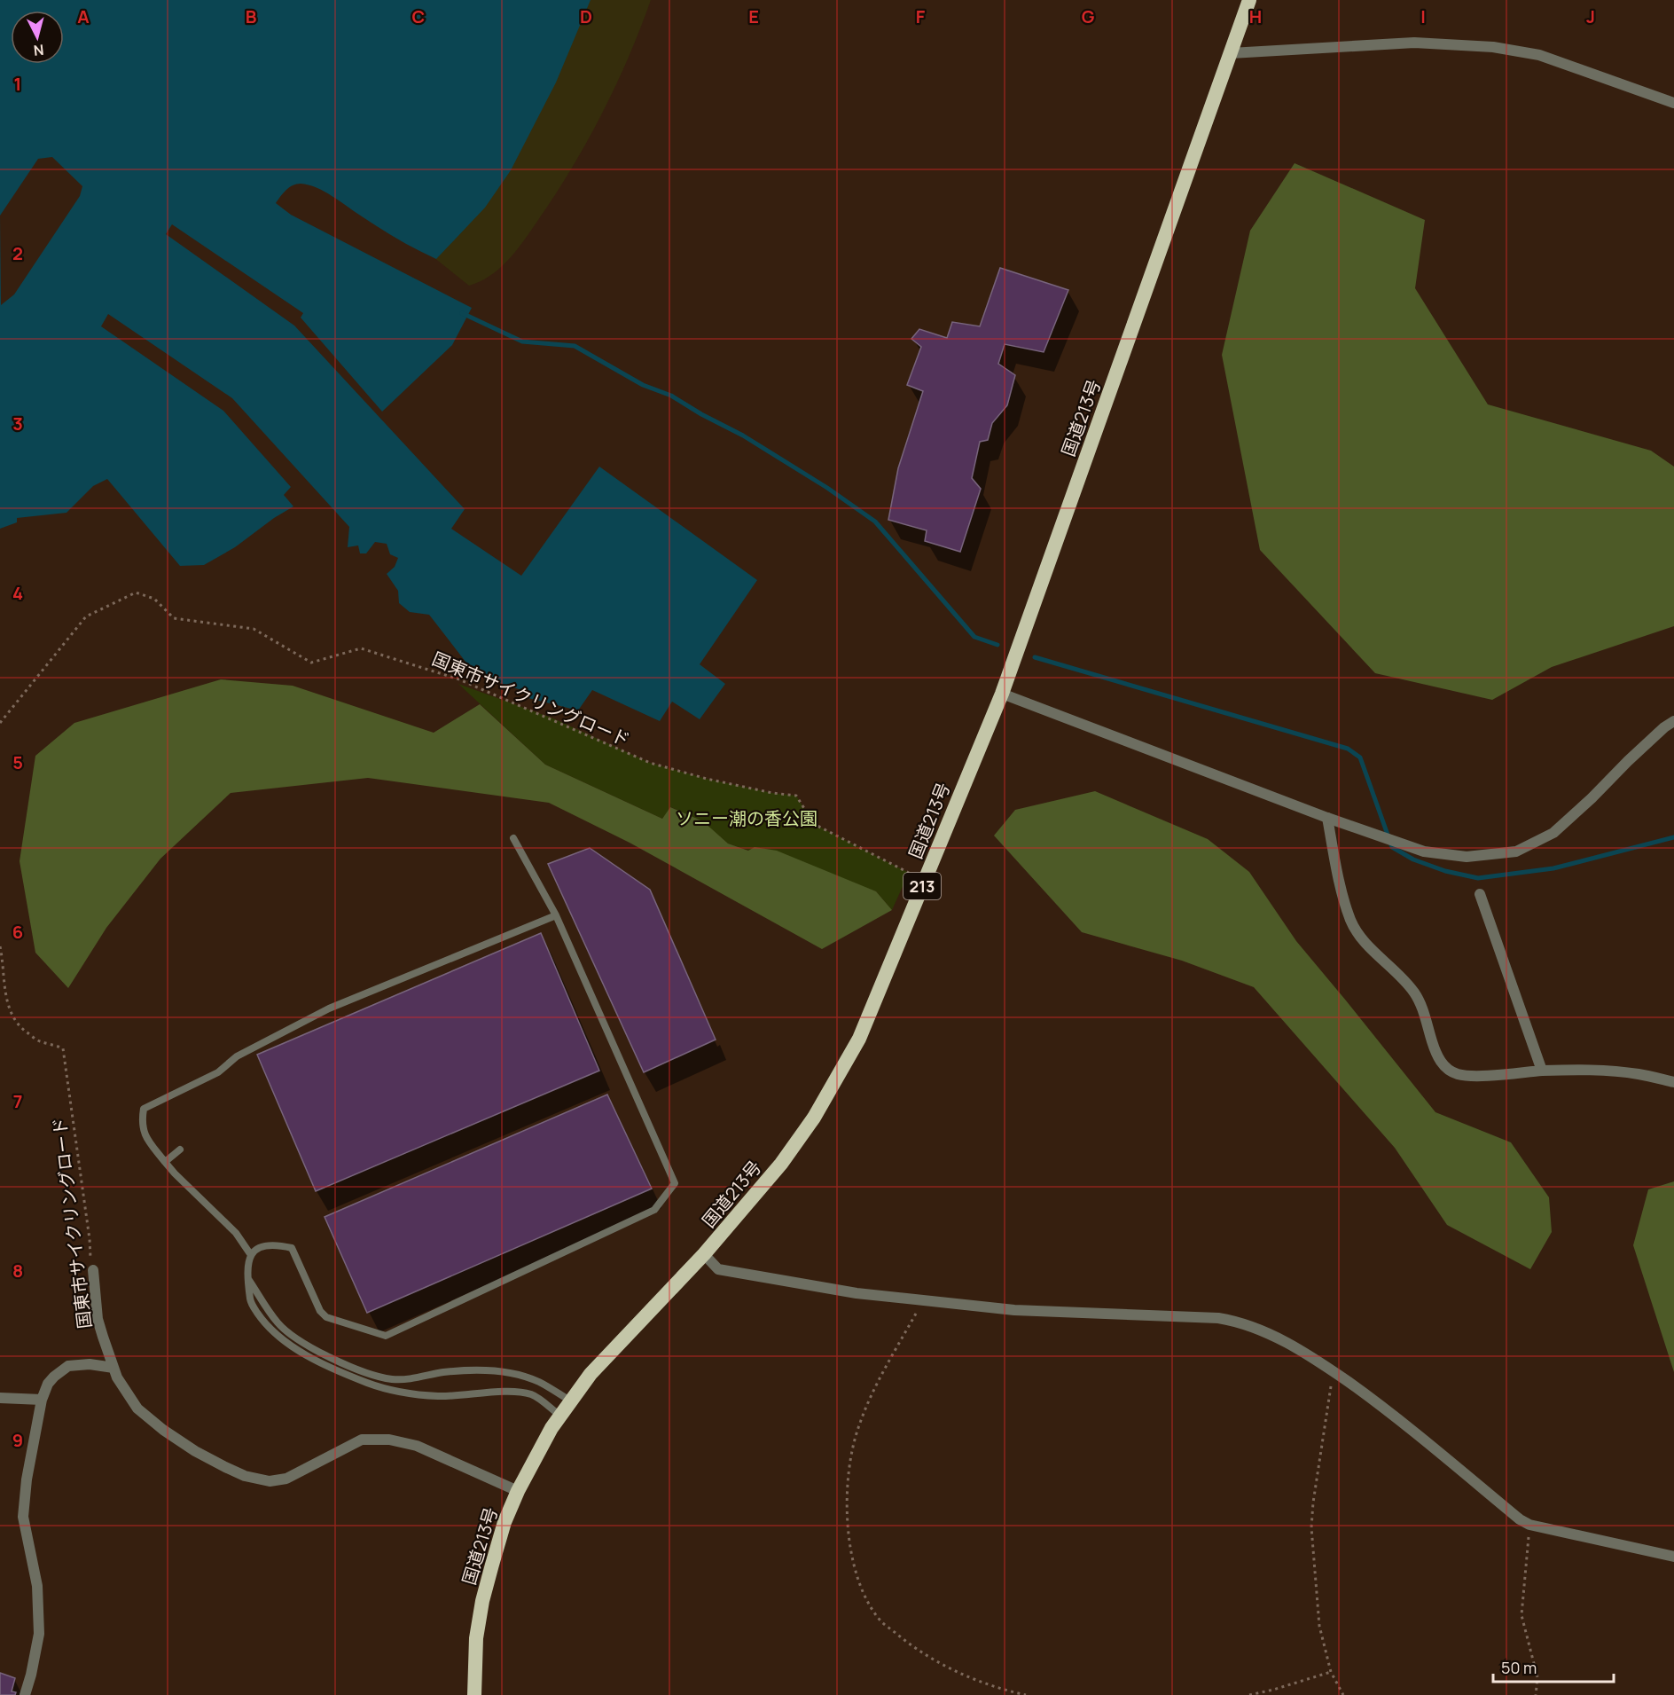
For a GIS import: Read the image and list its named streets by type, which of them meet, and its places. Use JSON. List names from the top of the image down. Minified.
{"streets":{"highway":["国道213号","213"],"path":["国東市サイクリングロード"]},"parks":["ソニー潮の香公園"],"scale_bar":"50 m","north":"bottom","grid":{"columns":["A","B","C","D","E","F","G","H","I","J"],"rows":["1","2","3","4","5","6","7","8","9"]}}
